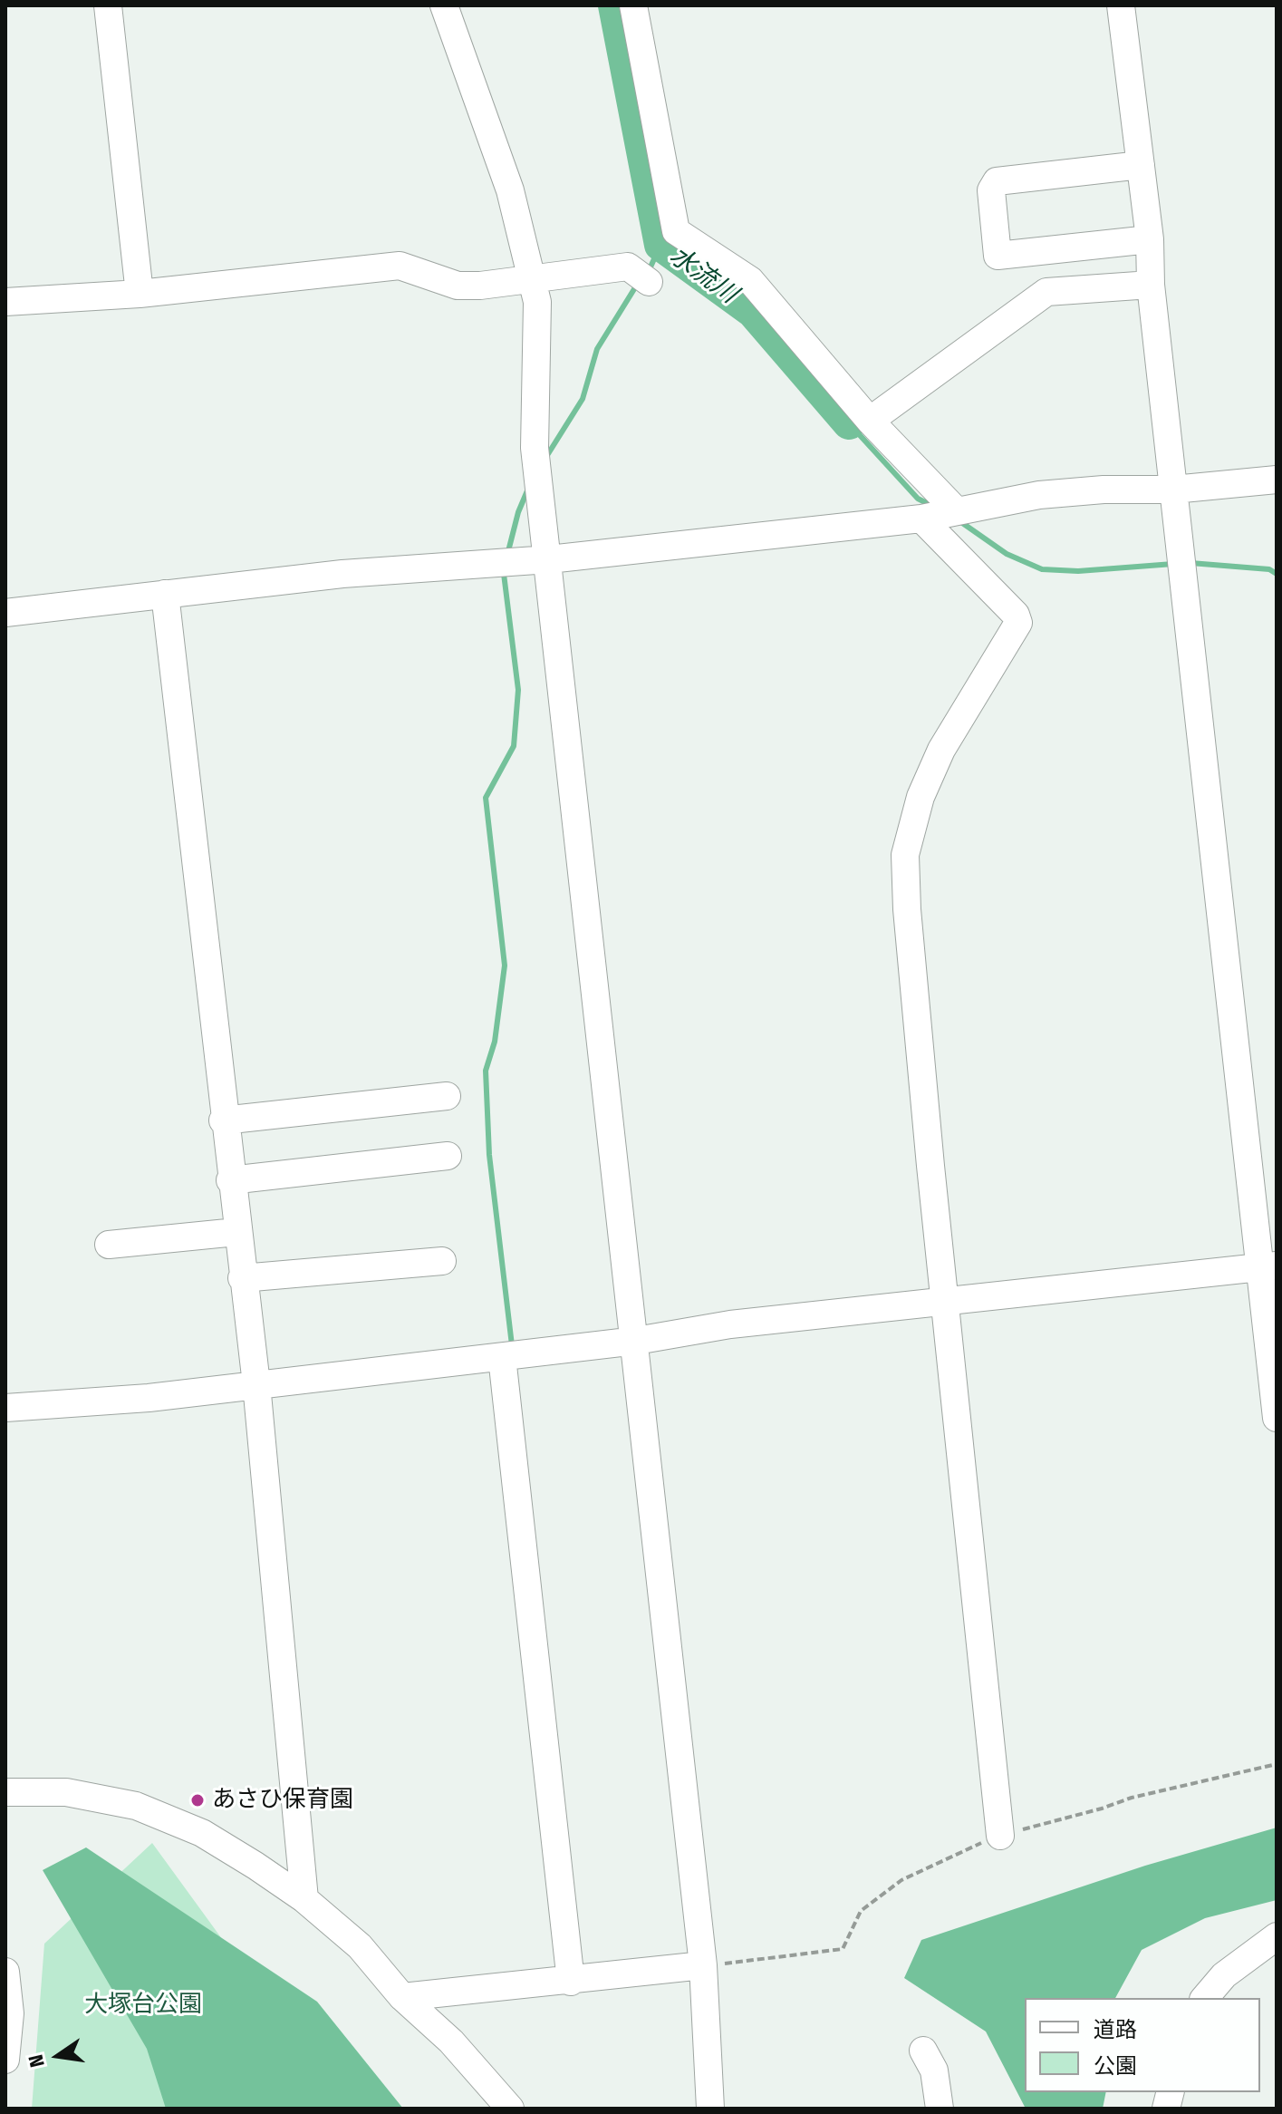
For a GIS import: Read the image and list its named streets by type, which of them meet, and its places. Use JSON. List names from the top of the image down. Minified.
{"water":["水流川"],"parks":["大塚台公園"],"places":["あさひ保育園"],"legend":["道路","公園"],"north":"left"}
